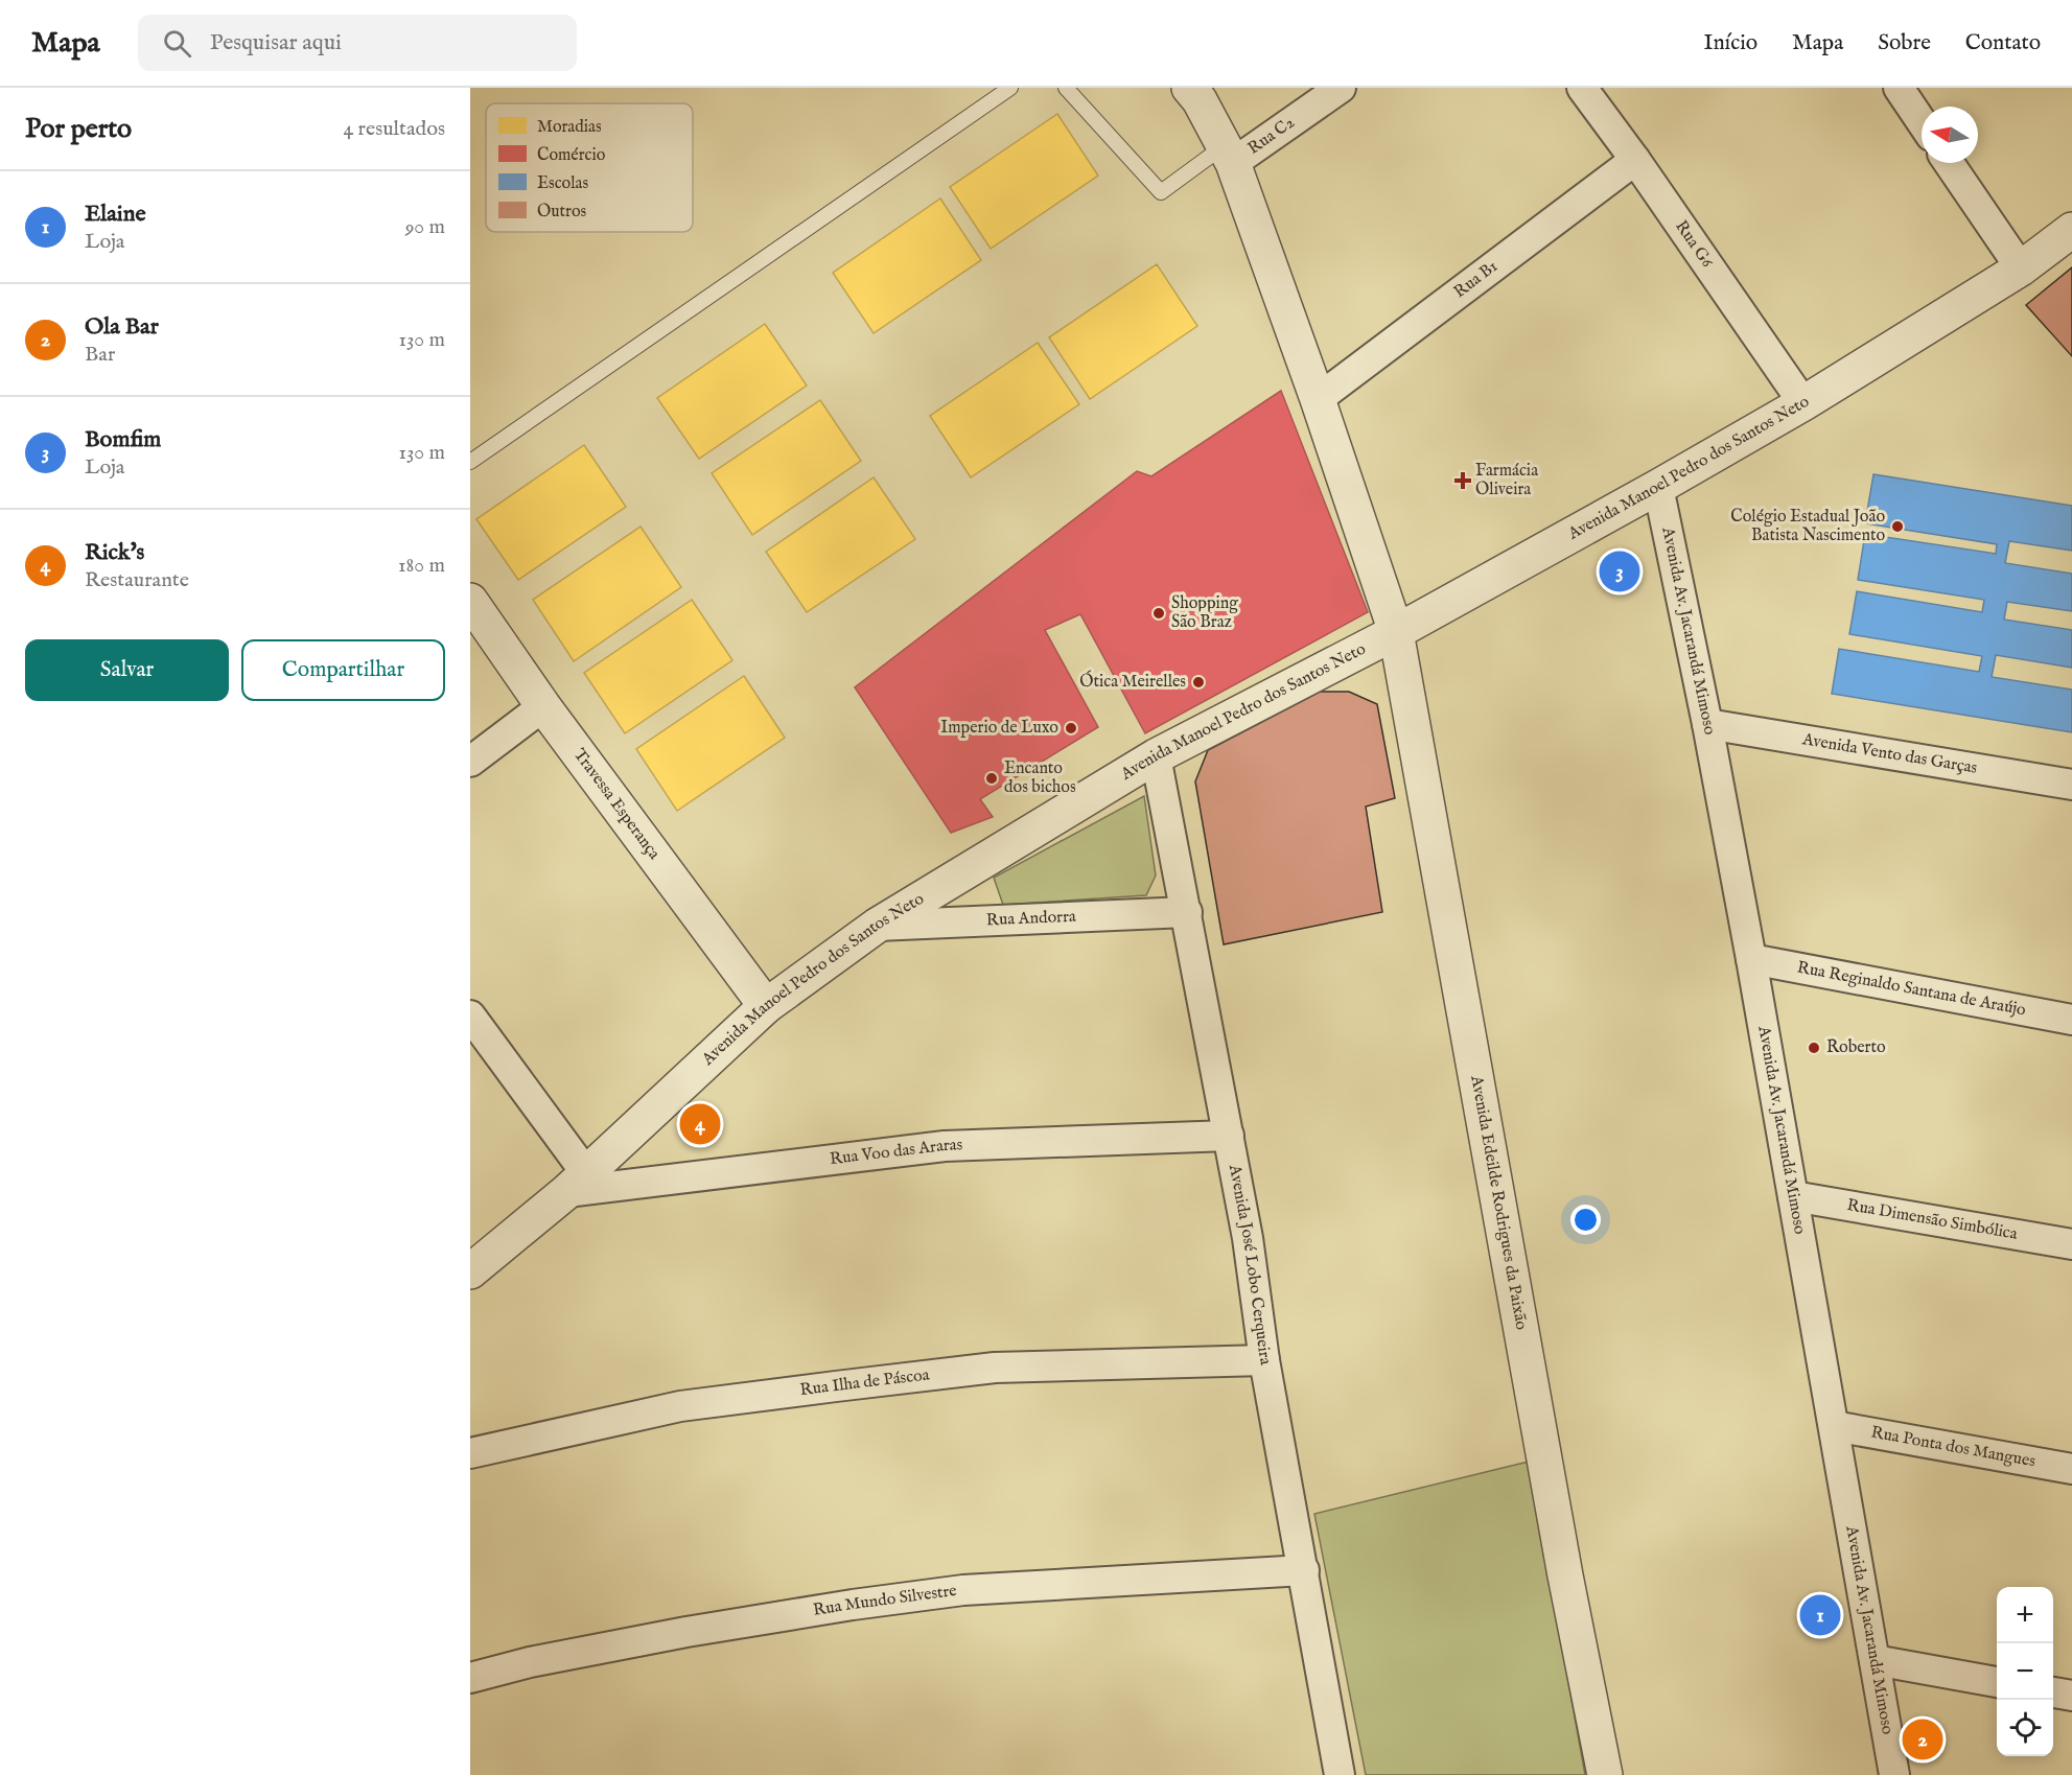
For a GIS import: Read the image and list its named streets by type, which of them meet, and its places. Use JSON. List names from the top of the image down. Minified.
{"streets":{"street":["Rua C2","Rua G6","Rua B1","Avenida Manoel Pedro dos Santos Neto","Avenida Av. Jacarandá Mimoso","Avenida Vento das Garças","Travessa Esperança","Rua Andorra","Rua Reginaldo Santana de Araújo","Rua Voo das Araras","Avenida Edeilde Rodrigues da Paixão","Rua Dimensão Simbólica","Avenida José Lobo Cerqueira","Rua Ilha de Páscoa","Rua Ponta dos Mangues","Rua Mundo Silvestre"]},"crossings":[["Rua C2","Avenida Edeilde Rodrigues da Paixão"],["Rua G6","Rua B1"],["Rua G6","Avenida Manoel Pedro dos Santos Neto"],["Rua B1","Avenida Edeilde Rodrigues da Paixão"],["Avenida Manoel Pedro dos Santos Neto","Avenida Av. Jacarandá Mimoso"],["Avenida Manoel Pedro dos Santos Neto","Travessa Esperança"],["Avenida Manoel Pedro dos Santos Neto","Rua Andorra"],["Avenida Manoel Pedro dos Santos Neto","Rua Voo das Araras"],["Avenida Manoel Pedro dos Santos Neto","Avenida Edeilde Rodrigues da Paixão"],["Avenida Manoel Pedro dos Santos Neto","Avenida José Lobo Cerqueira"],["Avenida Av. Jacarandá Mimoso","Avenida Vento das Garças"],["Avenida Av. Jacarandá Mimoso","Rua Reginaldo Santana de Araújo"],["Avenida Av. Jacarandá Mimoso","Rua Dimensão Simbólica"],["Avenida Av. Jacarandá Mimoso","Rua Ponta dos Mangues"],["Rua Andorra","Avenida José Lobo Cerqueira"],["Rua Voo das Araras","Avenida José Lobo Cerqueira"],["Avenida José Lobo Cerqueira","Rua Ilha de Páscoa"],["Avenida José Lobo Cerqueira","Rua Mundo Silvestre"]],"places":{"health":["Farmácia Oliveira"],"other":["Colégio Estadual João Batista Nascimento","Shopping São Braz","Ótica Meirelles","Imperio de Luxo","Encanto dos bichos","Roberto"]},"legend":["Moradias","Comércio","Escolas","Outros"],"north":"left","page":{"header":"Mapa","search":"Pesquisar aqui","nav":["Início","Mapa","Sobre","Contato"],"heading":["Por perto","4 resultados"],"list":[{"mark":"1","name":"Elaine","note":"Loja","value":"90 m"},{"mark":"2","name":"Ola Bar","note":"Bar","value":"130 m"},{"mark":"3","name":"Bomfim","note":"Loja","value":"130 m"},{"mark":"4","name":"Rick's","note":"Restaurante","value":"180 m"}],"pins":["3","4","1","2"],"buttons":["Salvar","Compartilhar"],"map_buttons":["+","−"]}}
